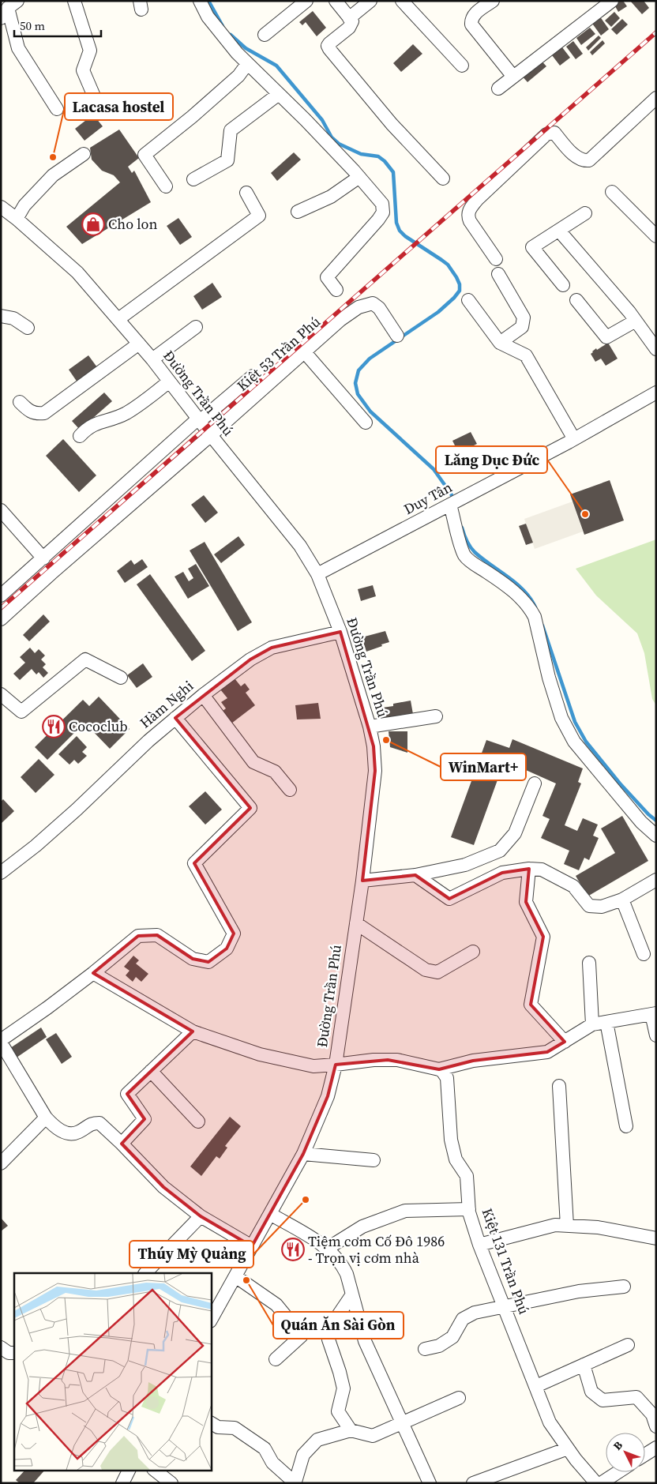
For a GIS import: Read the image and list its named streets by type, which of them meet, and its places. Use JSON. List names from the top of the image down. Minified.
{"streets":{"street":["Kiệt 53 Trần Phú","Đường Trần Phú","Duy Tân","Hàm Nghi","Kiệt 131 Trần Phú"]},"crossings":[["Kiệt 53 Trần Phú","Đường Trần Phú"],["Đường Trần Phú","Duy Tân"],["Đường Trần Phú","Hàm Nghi"]],"places":{"other":["Lacasa hostel","Lăng Dục Đức","WinMart+","Thúy Mỳ Quảng","Quán Ăn Sài Gòn"],"shop":["Cho lon"],"restaurant":["Cococlub","Tiệm cơm Cố Đô 1986 - Trọn vị cơm nhà"]},"scale_bar":"50 m","north":"top left"}
